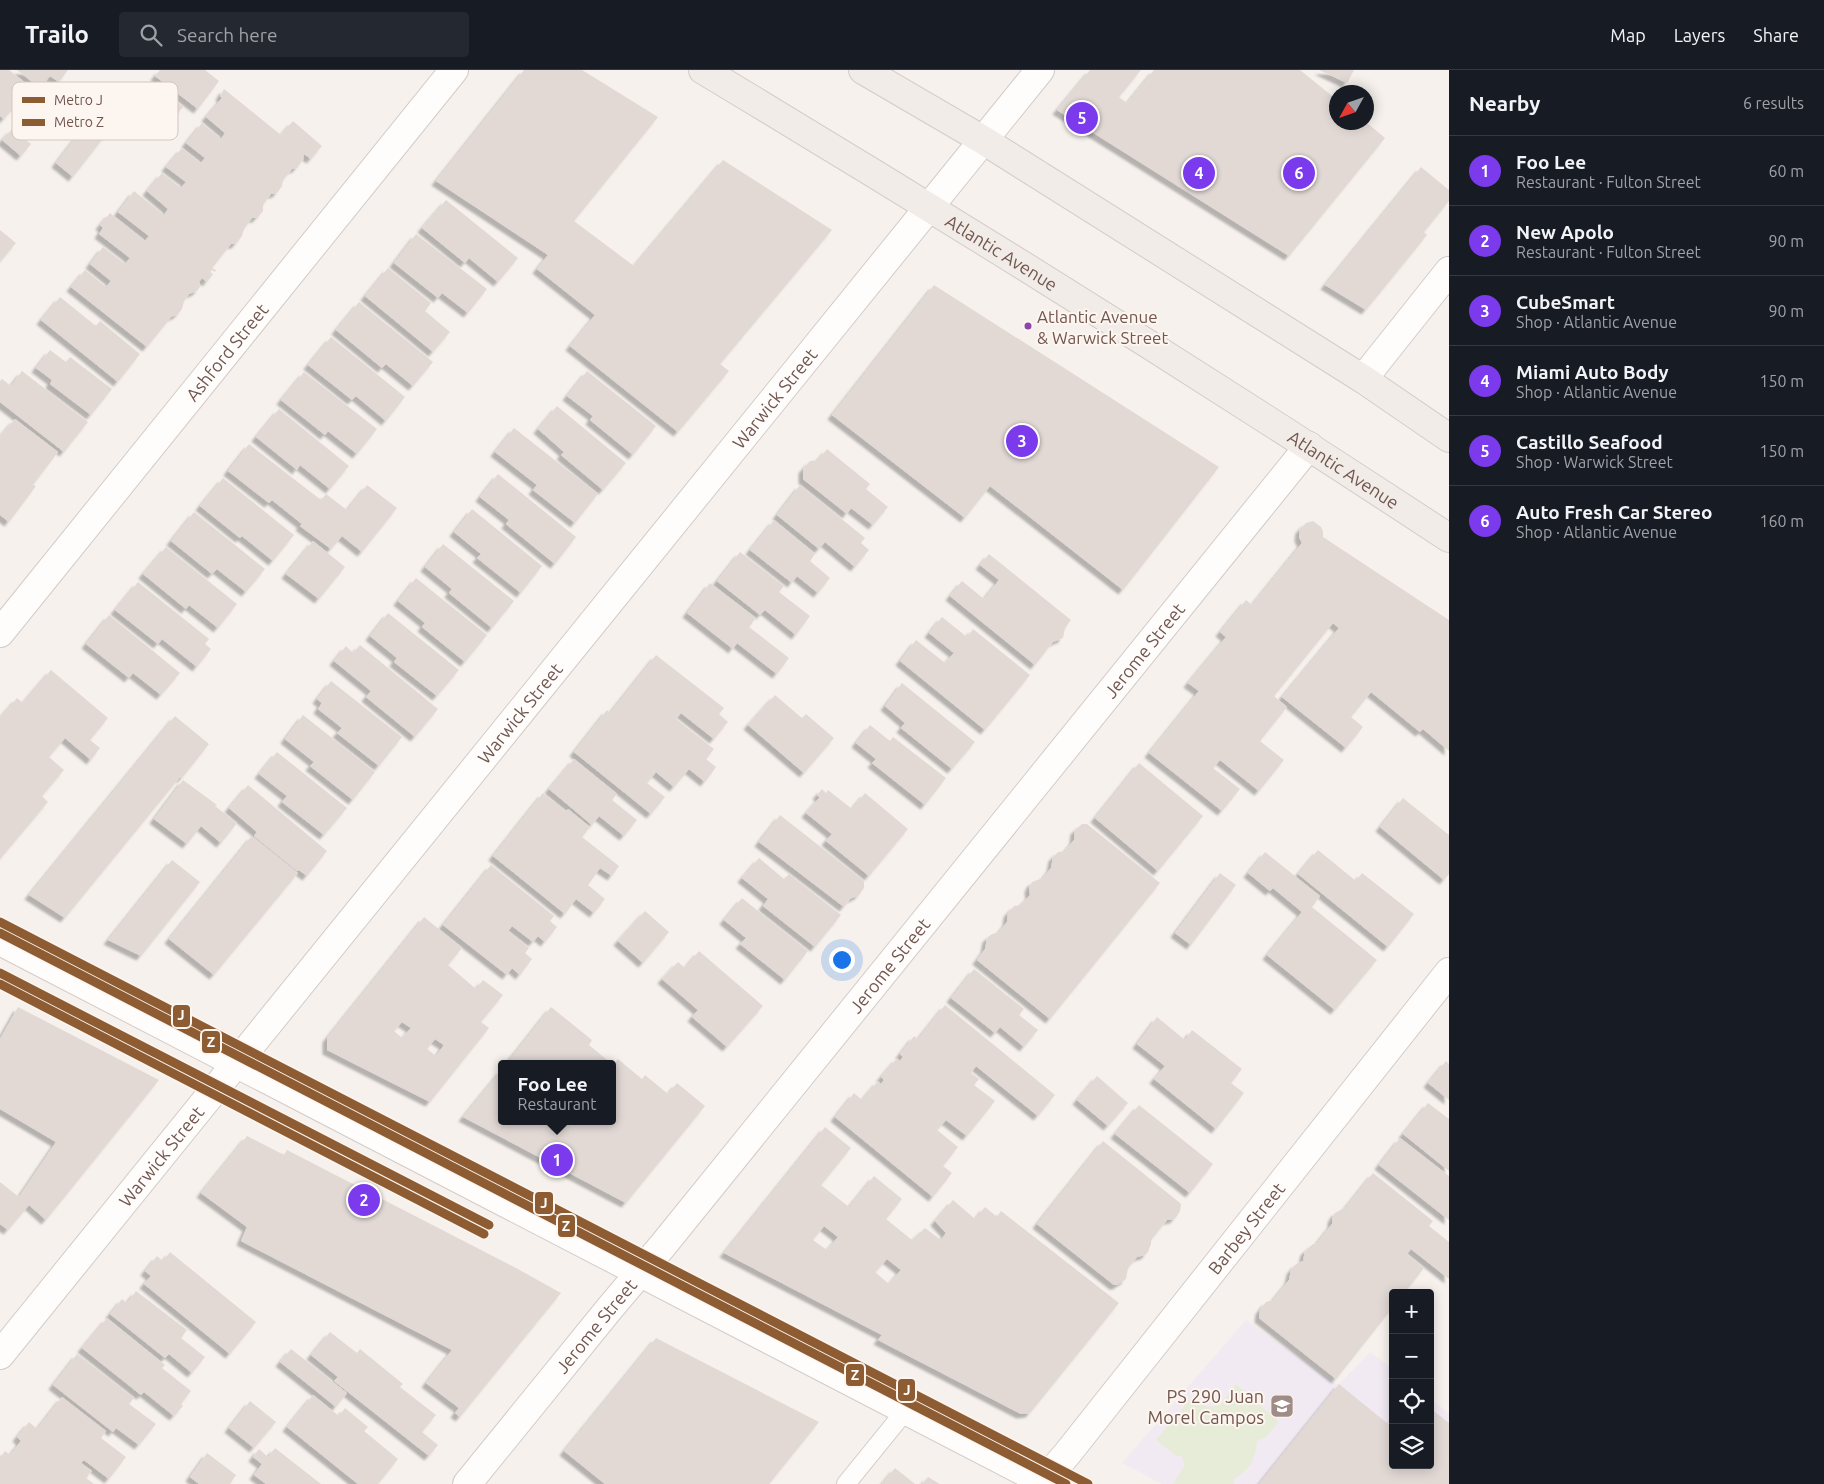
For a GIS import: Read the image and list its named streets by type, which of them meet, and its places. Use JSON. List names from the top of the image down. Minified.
{"streets":{"main road":["Atlantic Avenue"],"street":["Ashford Street","Warwick Street","Jerome Street","Barbey Street"]},"crossings":[["Atlantic Avenue","Warwick Street"],["Atlantic Avenue","Jerome Street"]],"places":{"other":["Atlantic Avenue & Warwick Street"],"school or university":["PS 290 Juan Morel Campos"]},"lines":["metro line J","metro line Z"],"legend":["Metro J","Metro Z"],"north":"bottom left","page":{"header":"Trailo","search":"Search here","nav":["Map","Layers","Share"],"heading":["Nearby","6 results"],"pins":["5","4","6","3","1","2"],"list":[{"mark":"1","name":"Foo Lee","note":"Restaurant · Fulton Street","value":"60 m"},{"mark":"2","name":"New Apolo","note":"Restaurant · Fulton Street","value":"90 m"},{"mark":"3","name":"CubeSmart","note":"Shop · Atlantic Avenue","value":"90 m"},{"mark":"4","name":"Miami Auto Body","note":"Shop · Atlantic Avenue","value":"150 m"},{"mark":"5","name":"Castillo Seafood","note":"Shop · Warwick Street","value":"150 m"},{"mark":"6","name":"Auto Fresh Car Stereo","note":"Shop · Atlantic Avenue","value":"160 m"}],"popup":["Foo Lee","Restaurant"],"map_buttons":["+","−"]}}
